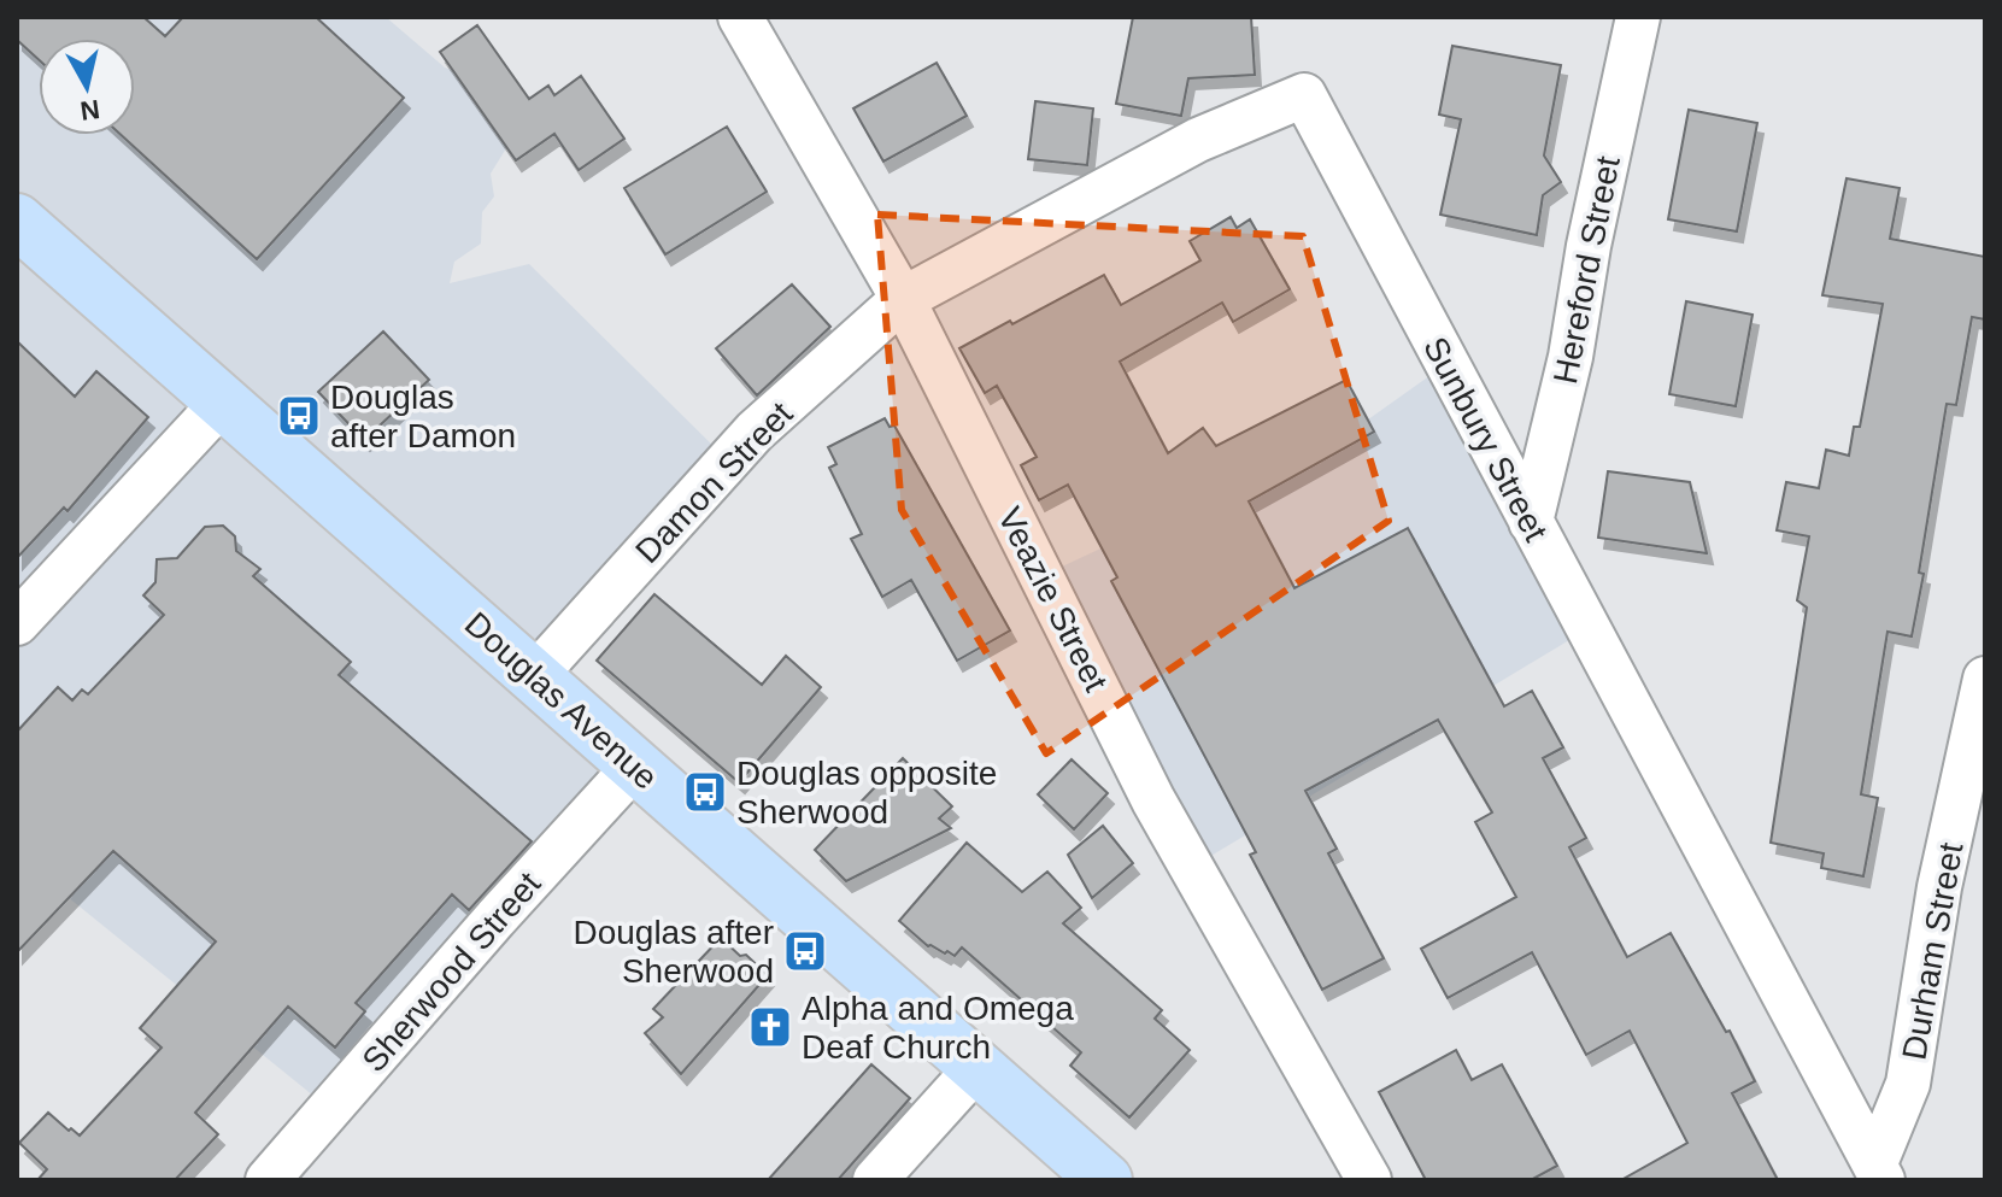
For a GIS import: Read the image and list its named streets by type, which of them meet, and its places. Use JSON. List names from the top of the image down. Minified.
{"streets":{"main road":["Douglas Avenue"],"street":["Hereford Street","Sunbury Street","Damon Street","Veazie Street","Durham Street","Sherwood Street"]},"crossings":[["Hereford Street","Sunbury Street"],["Sunbury Street","Damon Street"],["Sunbury Street","Veazie Street"],["Sunbury Street","Durham Street"],["Damon Street","Veazie Street"],["Damon Street","Douglas Avenue"],["Douglas Avenue","Sherwood Street"]],"places":{"bus stop":["Douglas after Damon","Douglas opposite Sherwood","Douglas after Sherwood"],"church":["Alpha and Omega Deaf Church"]},"north":"bottom"}
